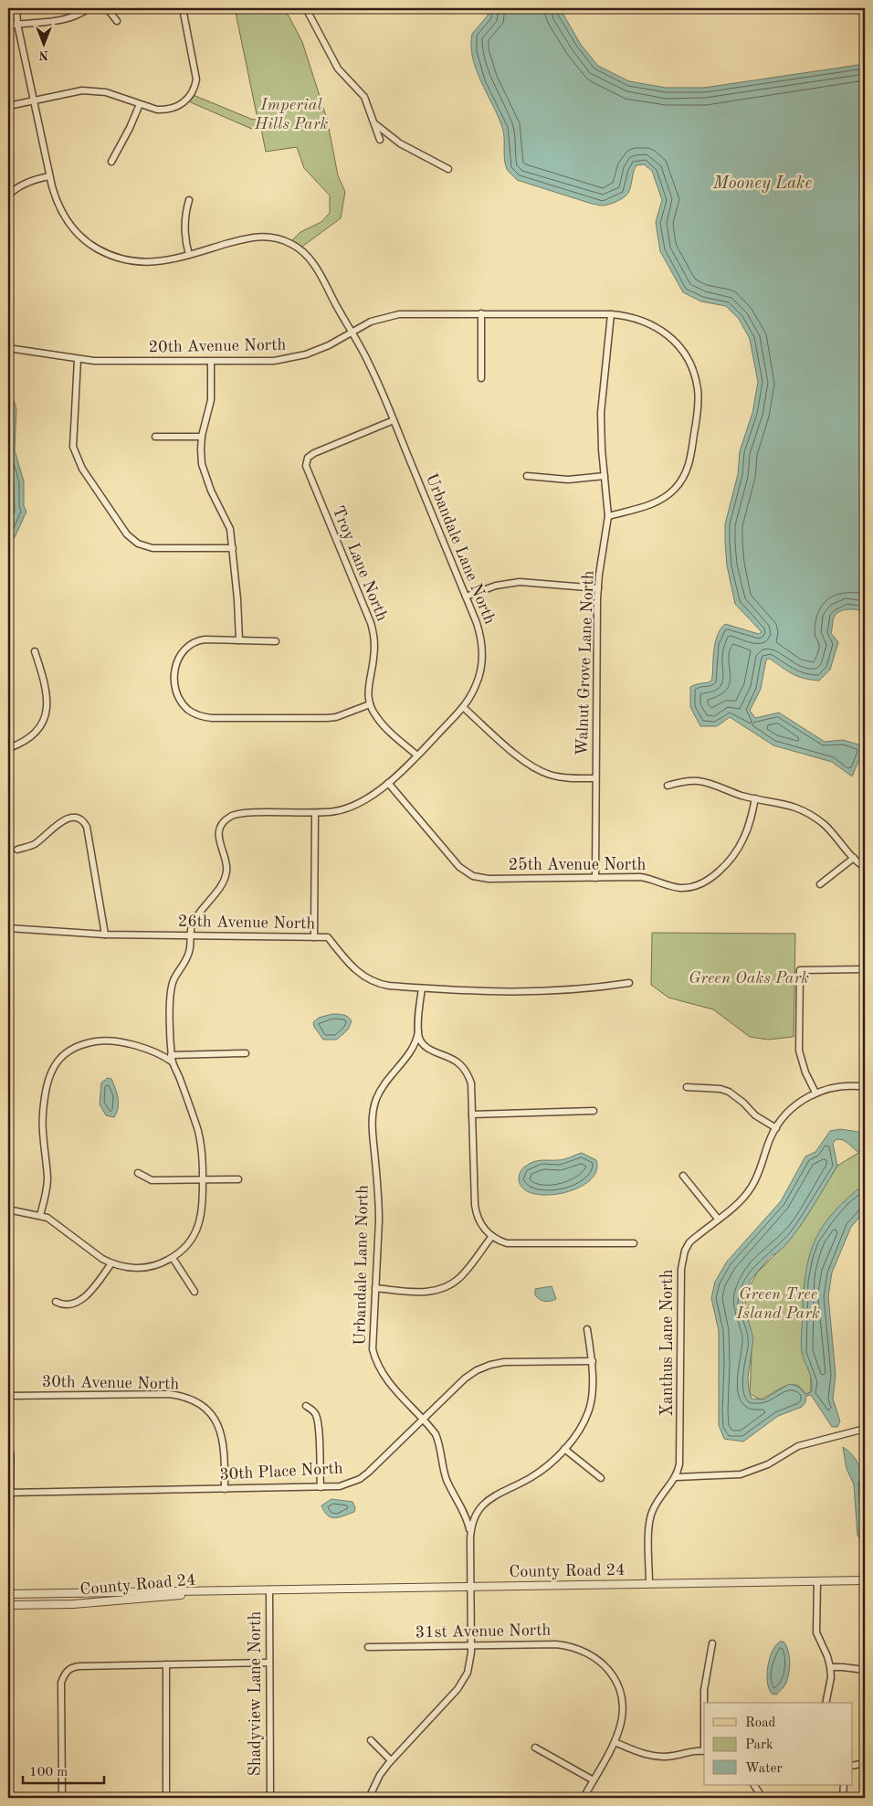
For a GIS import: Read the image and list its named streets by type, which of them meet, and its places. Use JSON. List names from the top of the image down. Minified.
{"streets":{"street":["20th Avenue North","Urbandale Lane North","Troy Lane North","Walnut Grove Lane North","25th Avenue North","26th Avenue North","Xanthus Lane North","30th Avenue North","30th Place North","County Road 24","31st Avenue North","Shadyview Lane North"]},"crossings":[["20th Avenue North","Urbandale Lane North"],["20th Avenue North","Walnut Grove Lane North"],["Urbandale Lane North","Troy Lane North"],["Urbandale Lane North","25th Avenue North"],["Urbandale Lane North","26th Avenue North"],["Urbandale Lane North","30th Place North"],["Walnut Grove Lane North","25th Avenue North"],["Xanthus Lane North","County Road 24"],["30th Avenue North","30th Place North"],["County Road 24","Shadyview Lane North"]],"water":["Mooney Lake"],"parks":["Imperial Hills Park","Green Oaks Park","Green Tree Island Park"],"legend":["Road","Park","Water"],"scale_bar":"100 m","north":"bottom"}
